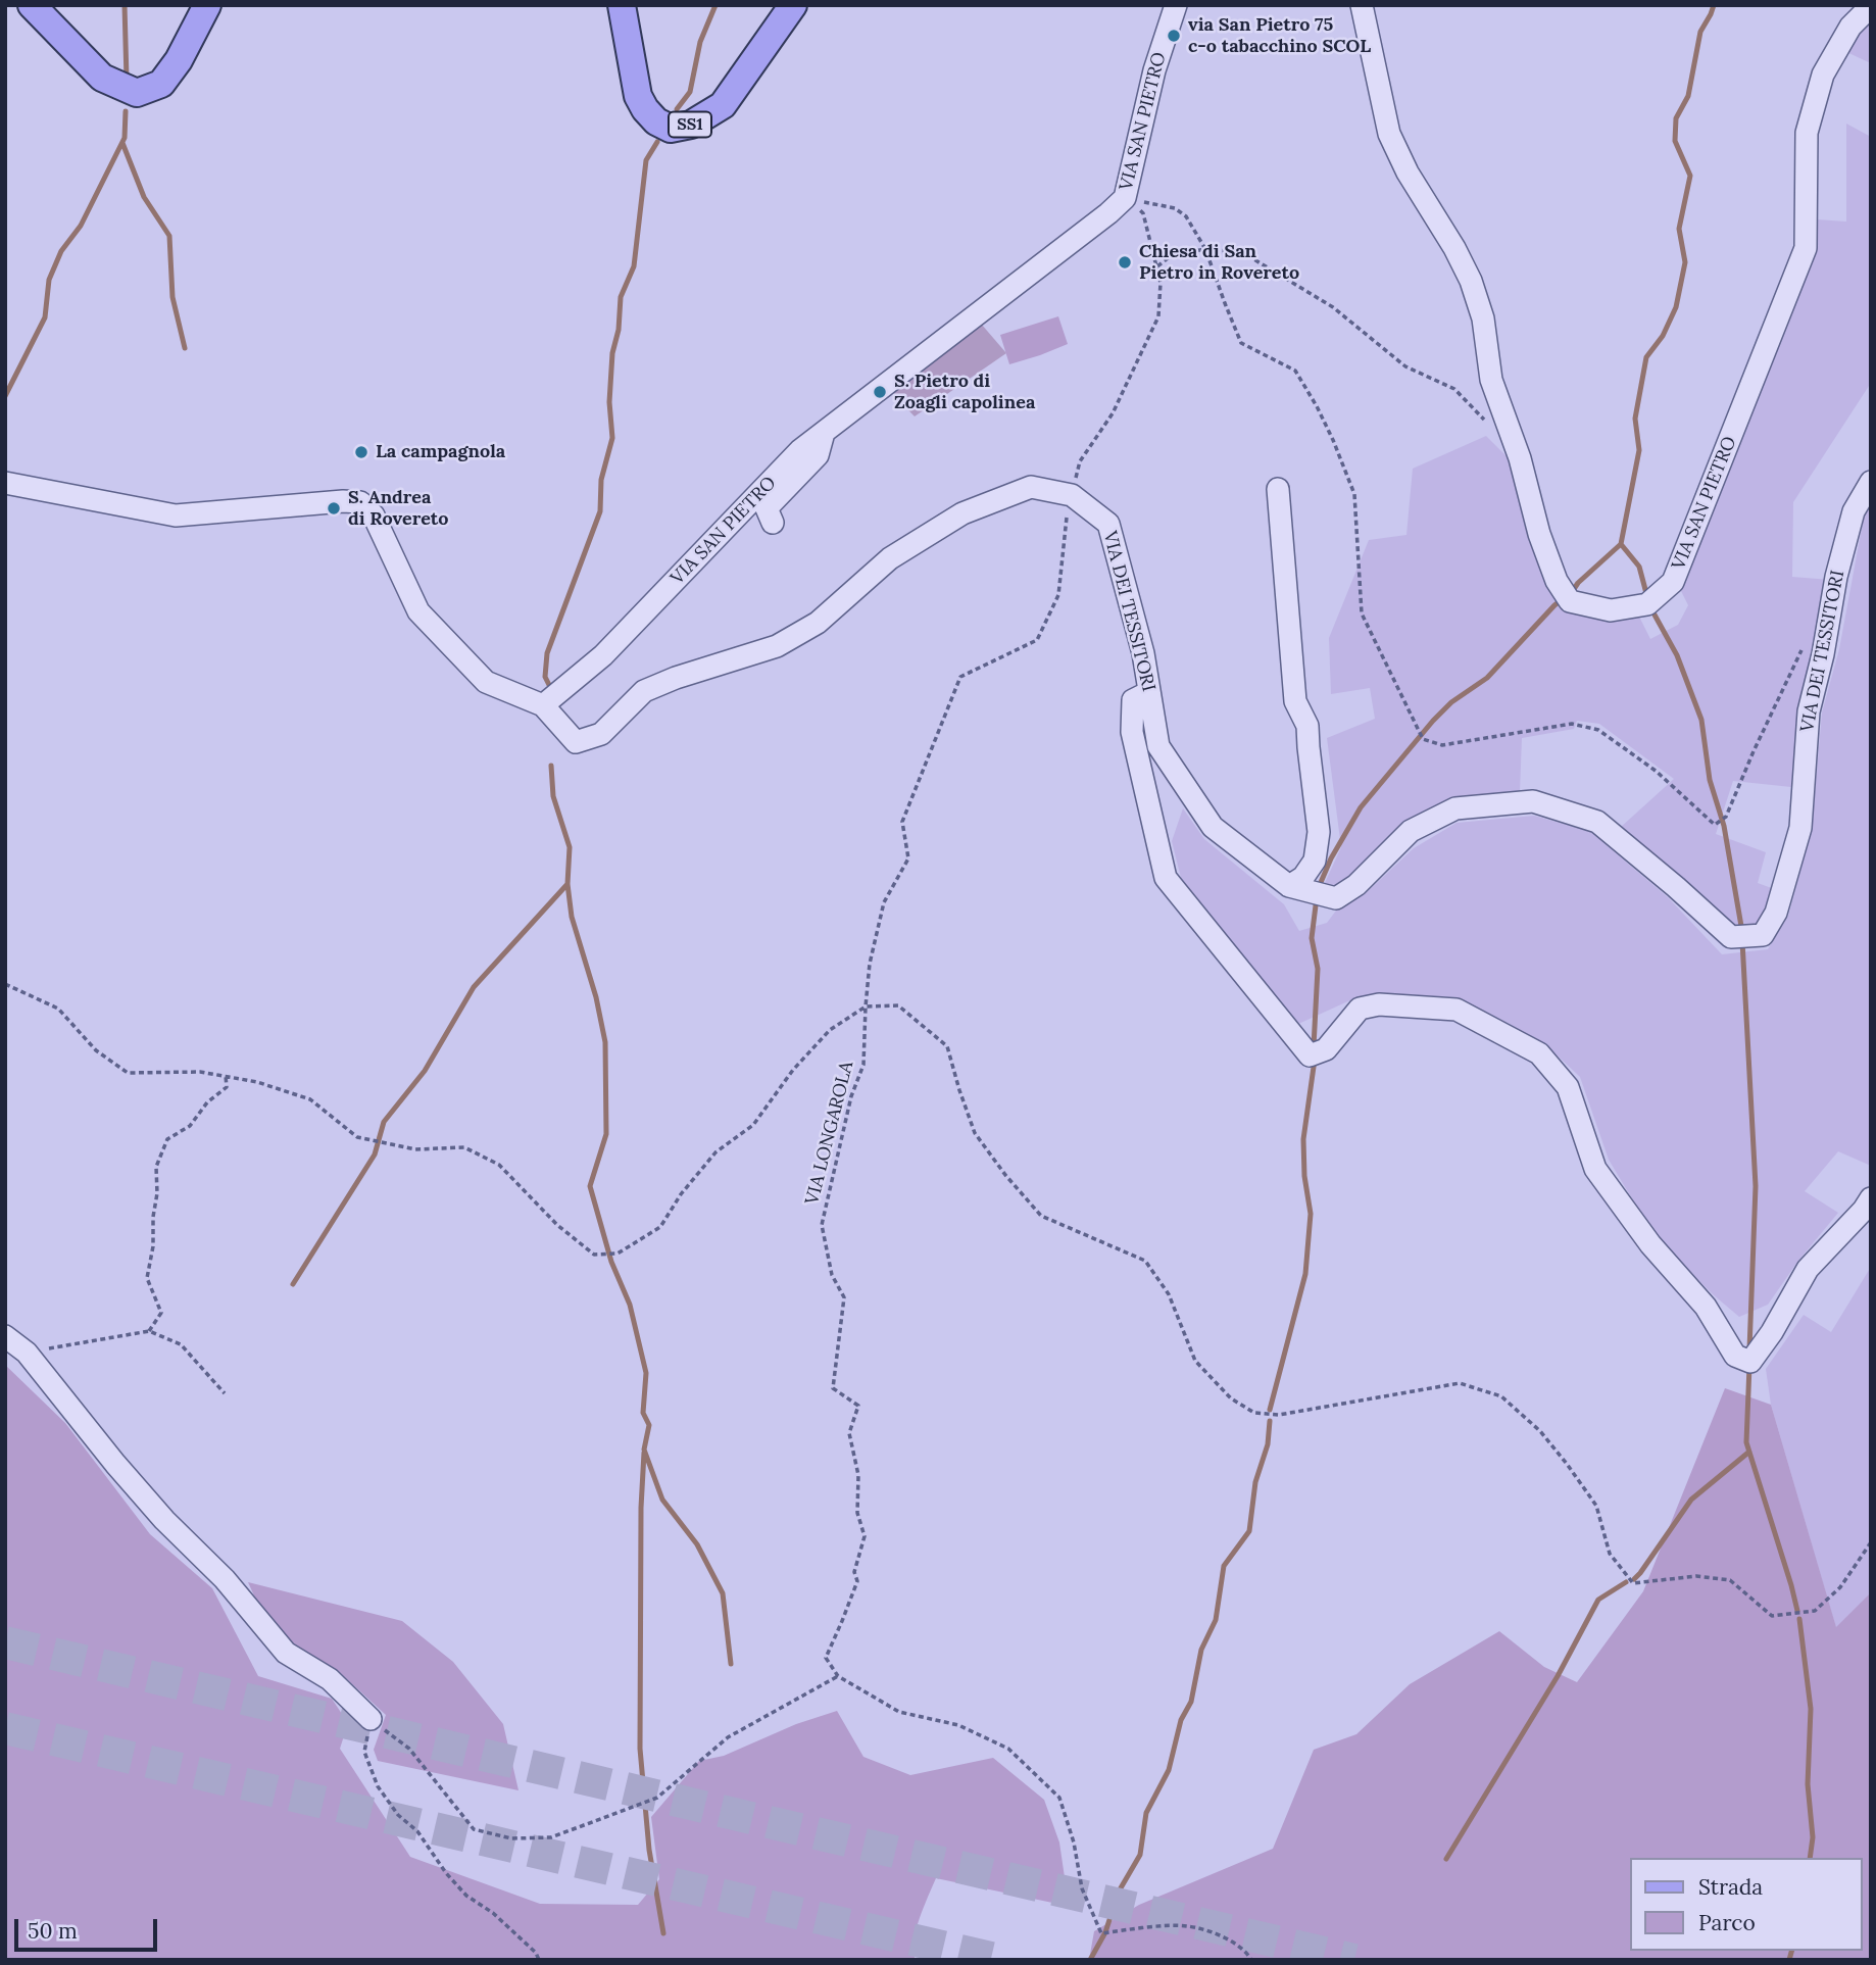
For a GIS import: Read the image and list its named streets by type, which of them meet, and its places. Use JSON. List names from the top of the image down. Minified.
{"streets":{"main road":["SS1"],"street":["VIA SAN PIETRO","VIA DEI TESSITORI"],"path":["VIA LONGAROLA"]},"crossings":[["VIA SAN PIETRO","VIA DEI TESSITORI"],["VIA SAN PIETRO","VIA LONGAROLA"],["VIA DEI TESSITORI","VIA LONGAROLA"]],"places":["via San Pietro 75 c-o tabacchino SCOL","Chiesa di San Pietro in Rovereto","S. Pietro di Zoagli capolinea","La campagnola","S. Andrea di Rovereto"],"legend":["Strada","Parco"],"scale_bar":"50 m"}
